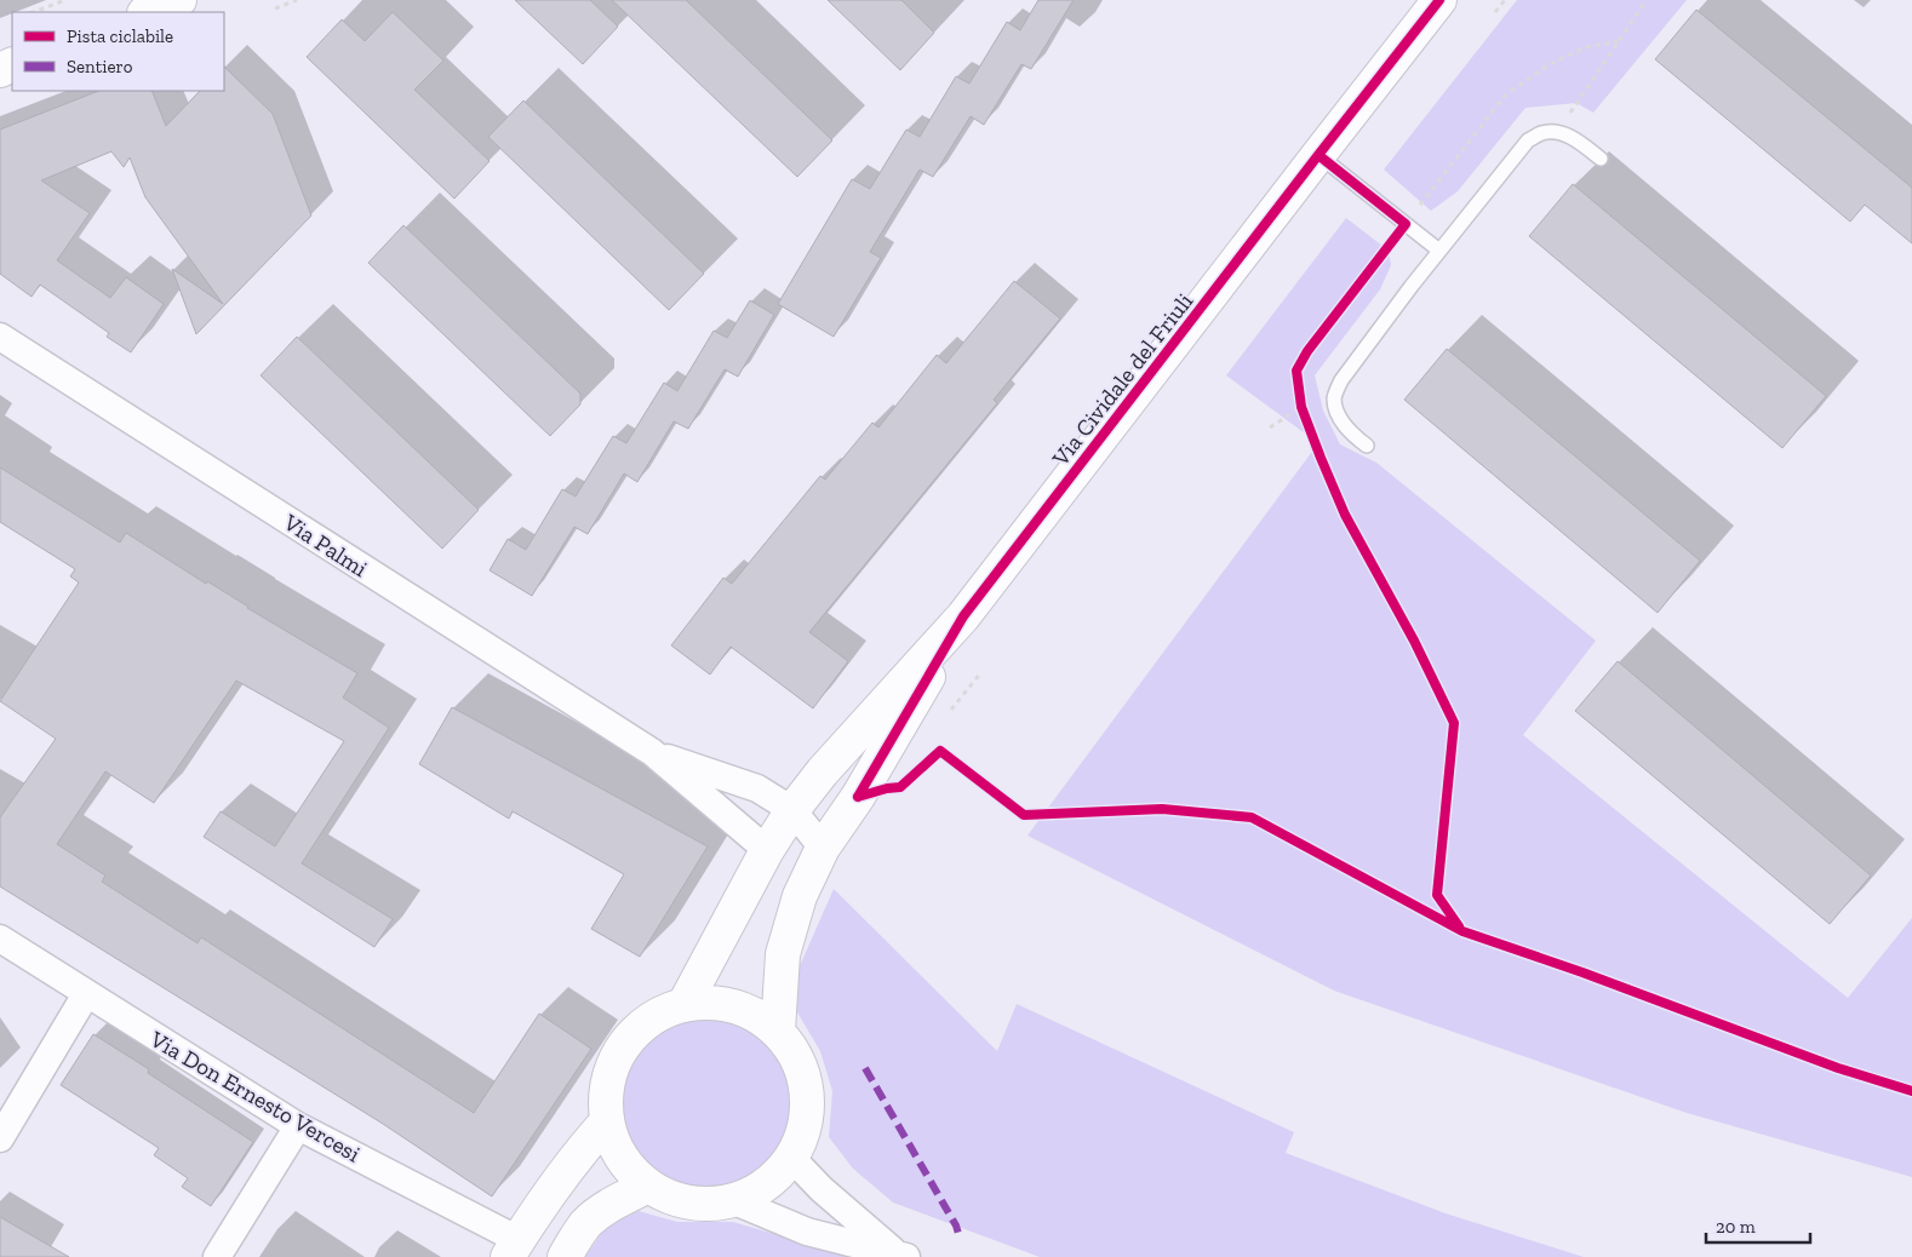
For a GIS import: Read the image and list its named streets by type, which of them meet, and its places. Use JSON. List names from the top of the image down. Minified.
{"streets":{"street":["Via Cividale del Friuli","Via Palmi","Via Don Ernesto Vercesi"]},"crossings":[["Via Cividale del Friuli","Via Palmi"]],"legend":["Pista ciclabile","Sentiero"],"scale_bar":"20 m"}
